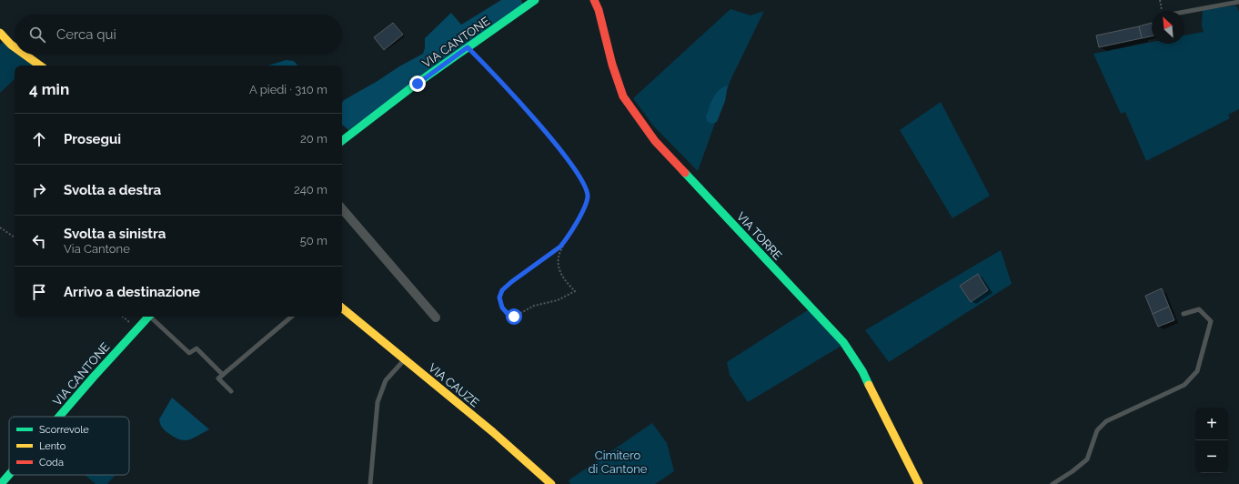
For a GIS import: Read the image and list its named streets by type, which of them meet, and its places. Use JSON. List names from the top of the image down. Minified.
{"streets":{"main road":["VIA CANTONE","VIA TORRE","VIA CAUZE"]},"parks":["Cimitero di Cantone"],"legend":["Scorrevole","Lento","Coda"],"north":"top left","page":{"search":"Cerca qui","heading":["4 min","A piedi · 310 m"],"list":[["Prosegui","20 m"],["Svolta a destra","240 m"],["Svolta a sinistra","Via Cantone","50 m"],"Arrivo a destinazione"],"map_buttons":["+","−"]}}
